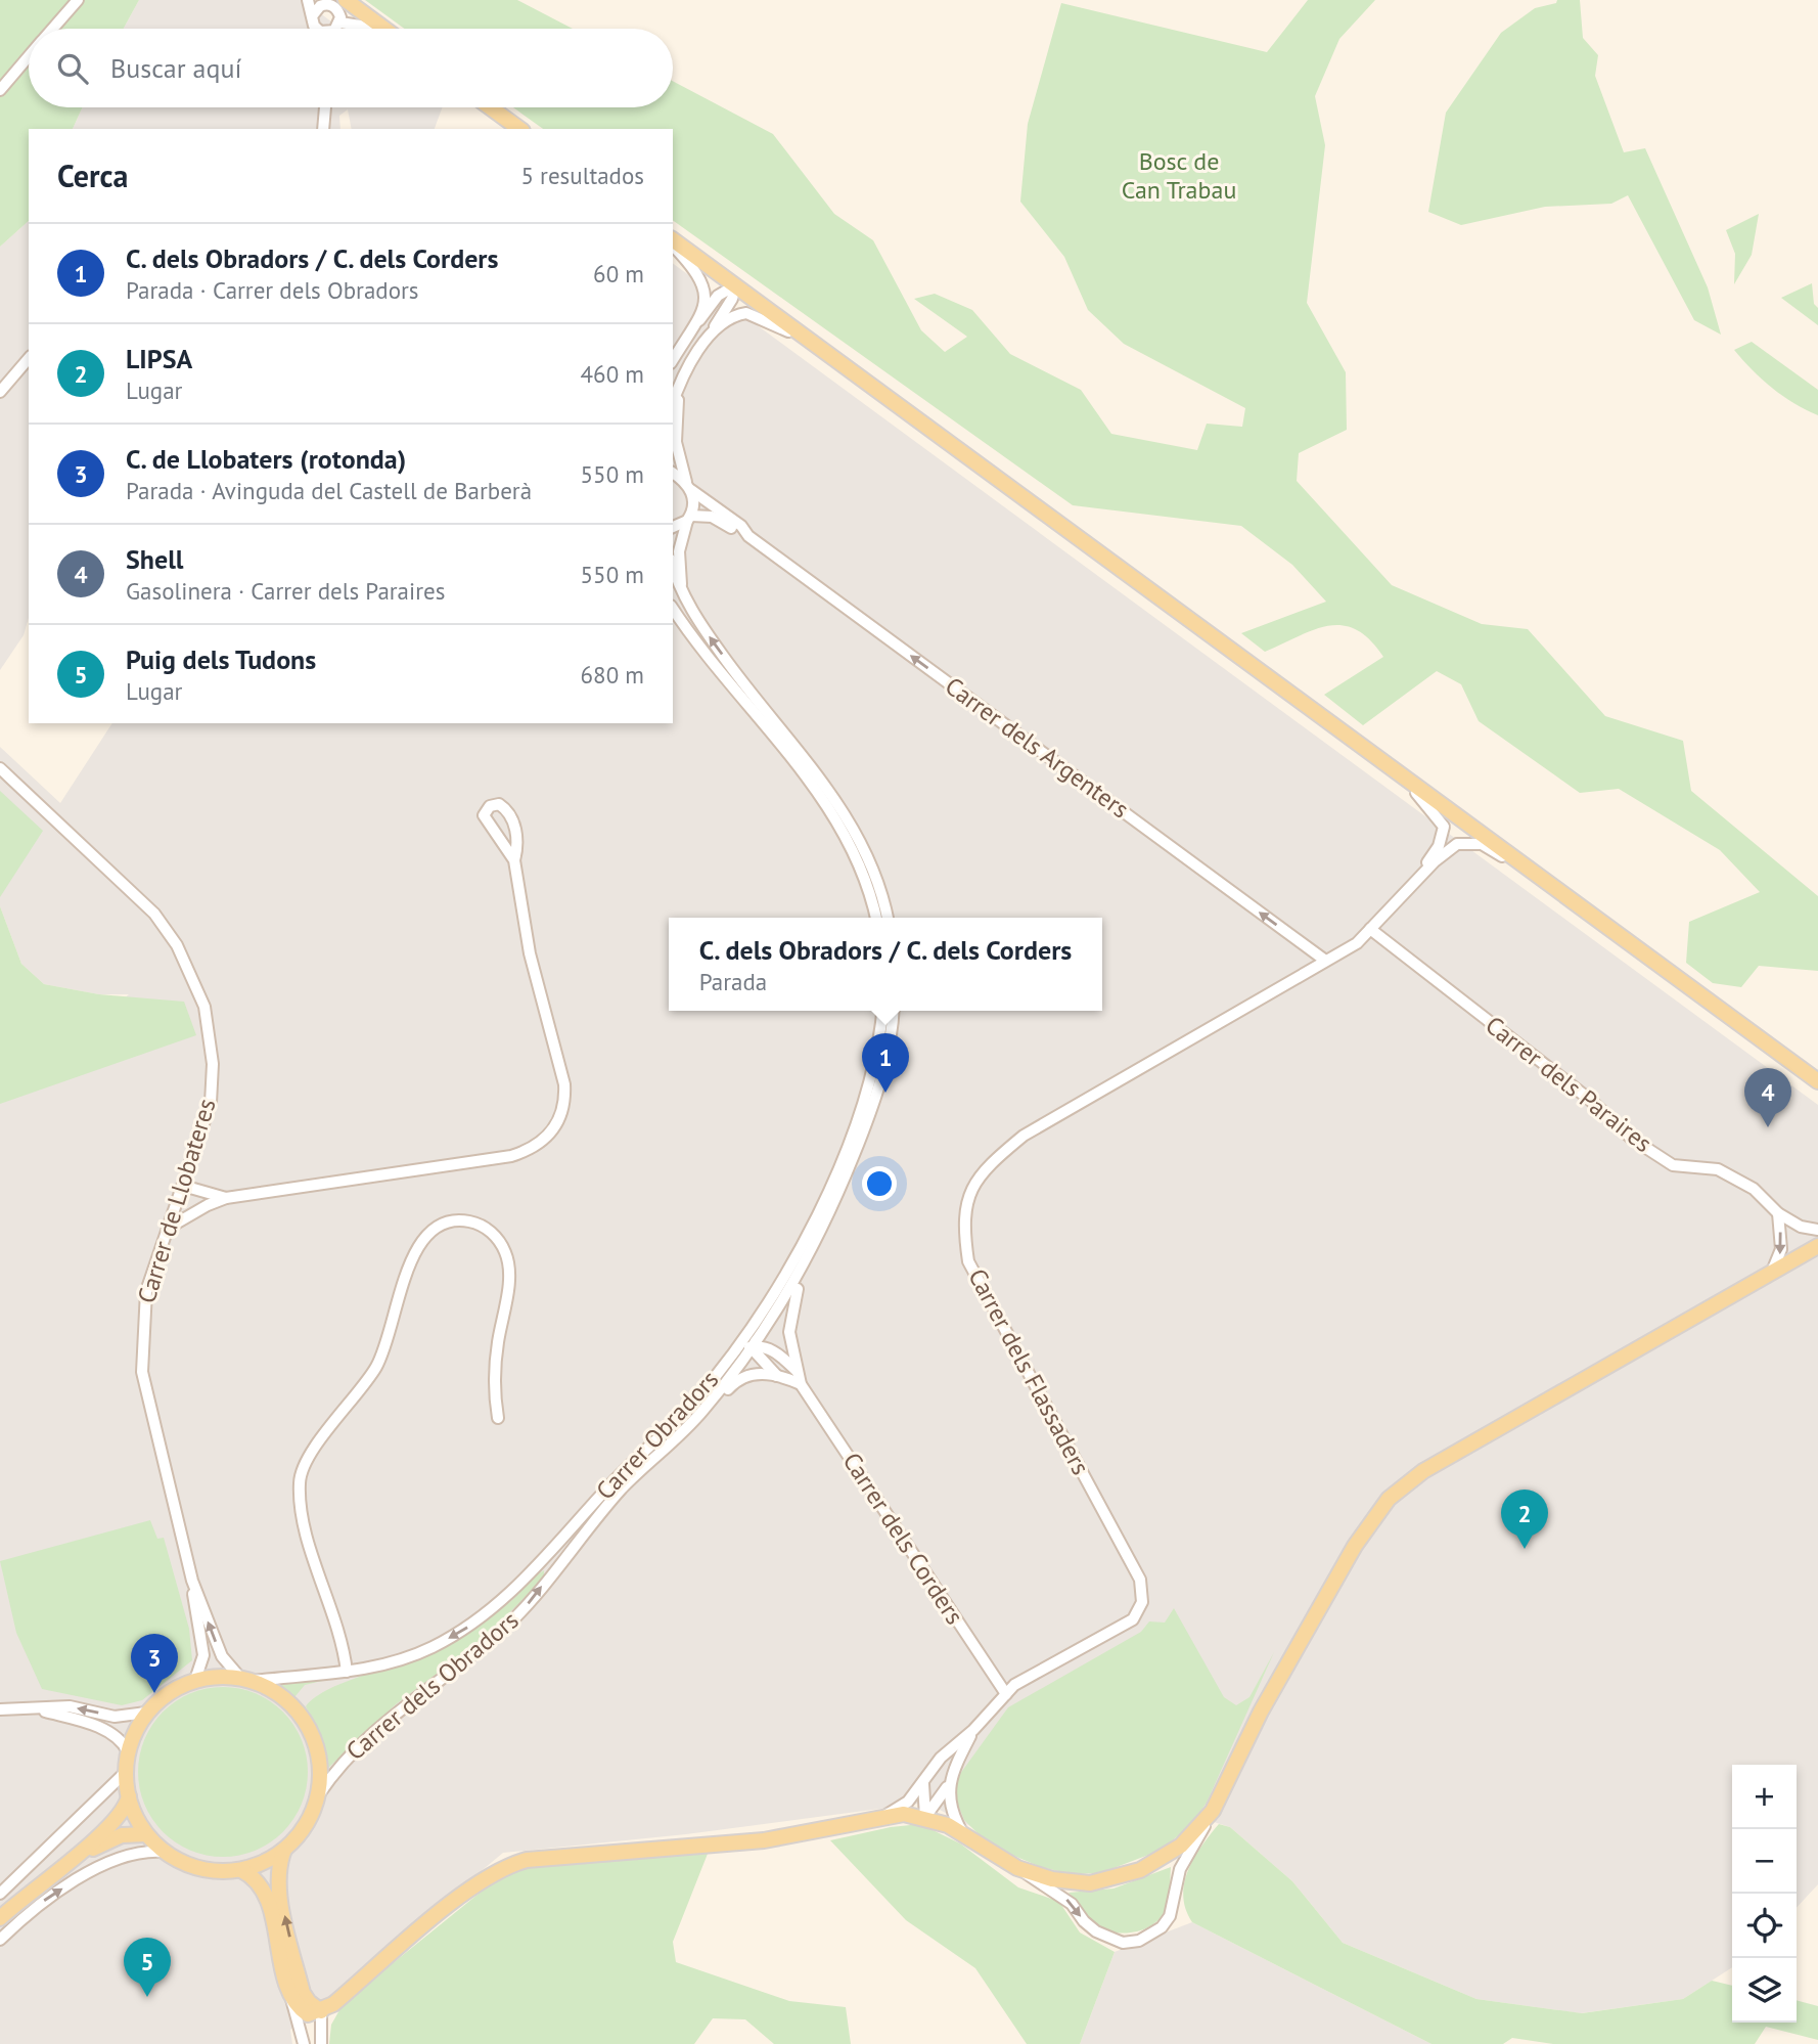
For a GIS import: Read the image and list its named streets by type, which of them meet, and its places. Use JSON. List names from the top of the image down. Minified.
{"streets":{"street":["Carrer dels Argenters","Carrer dels Paraires","Carrer de Llobateres","Carrer dels Flassaders","Carrer Obradors","Carrer dels Corders","Carrer dels Obradors"]},"crossings":[["Carrer dels Argenters","Carrer dels Flassaders"],["Carrer dels Paraires","Carrer dels Flassaders"],["Carrer de Llobateres","Carrer Obradors"],["Carrer de Llobateres","Carrer dels Obradors"],["Carrer dels Flassaders","Carrer dels Corders"],["Carrer Obradors","Carrer dels Obradors"],["Carrer dels Corders","Carrer dels Obradors"]],"one_way":["Carrer dels Argenters","Carrer dels Obradors"],"parks":["Bosc de Can Trabau"],"page":{"search":"Buscar aquí","heading":["Cerca","5 resultados"],"list":[{"mark":"1","name":"C. dels Obradors / C. dels Corders","note":"Parada · Carrer dels Obradors","value":"60 m"},{"mark":"2","name":"LIPSA","note":"Lugar","value":"460 m"},{"mark":"3","name":"C. de Llobaters (rotonda)","note":"Parada · Avinguda del Castell de Barberà","value":"550 m"},{"mark":"4","name":"Shell","note":"Gasolinera · Carrer dels Paraires","value":"550 m"},{"mark":"5","name":"Puig dels Tudons","note":"Lugar","value":"680 m"}],"popup":["C. dels Obradors / C. dels Corders","Parada"],"pins":["1","4","2","3","5"],"map_buttons":["+","−"]}}
